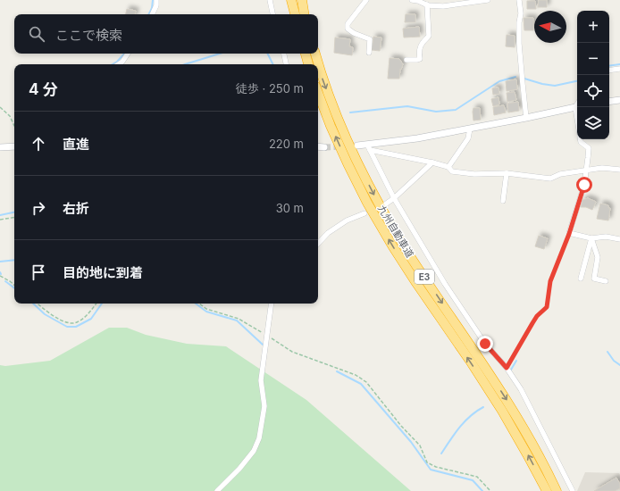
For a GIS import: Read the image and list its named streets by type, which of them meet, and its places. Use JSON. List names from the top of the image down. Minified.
{"streets":{"highway":["九州自動車道","E3"]},"north":"left","page":{"map_buttons":["+","−"],"search":"ここで検索","heading":["4 分","徒歩 · 250 m"],"list":[["直進","220 m"],["右折","30 m"],"目的地に到着"]}}
